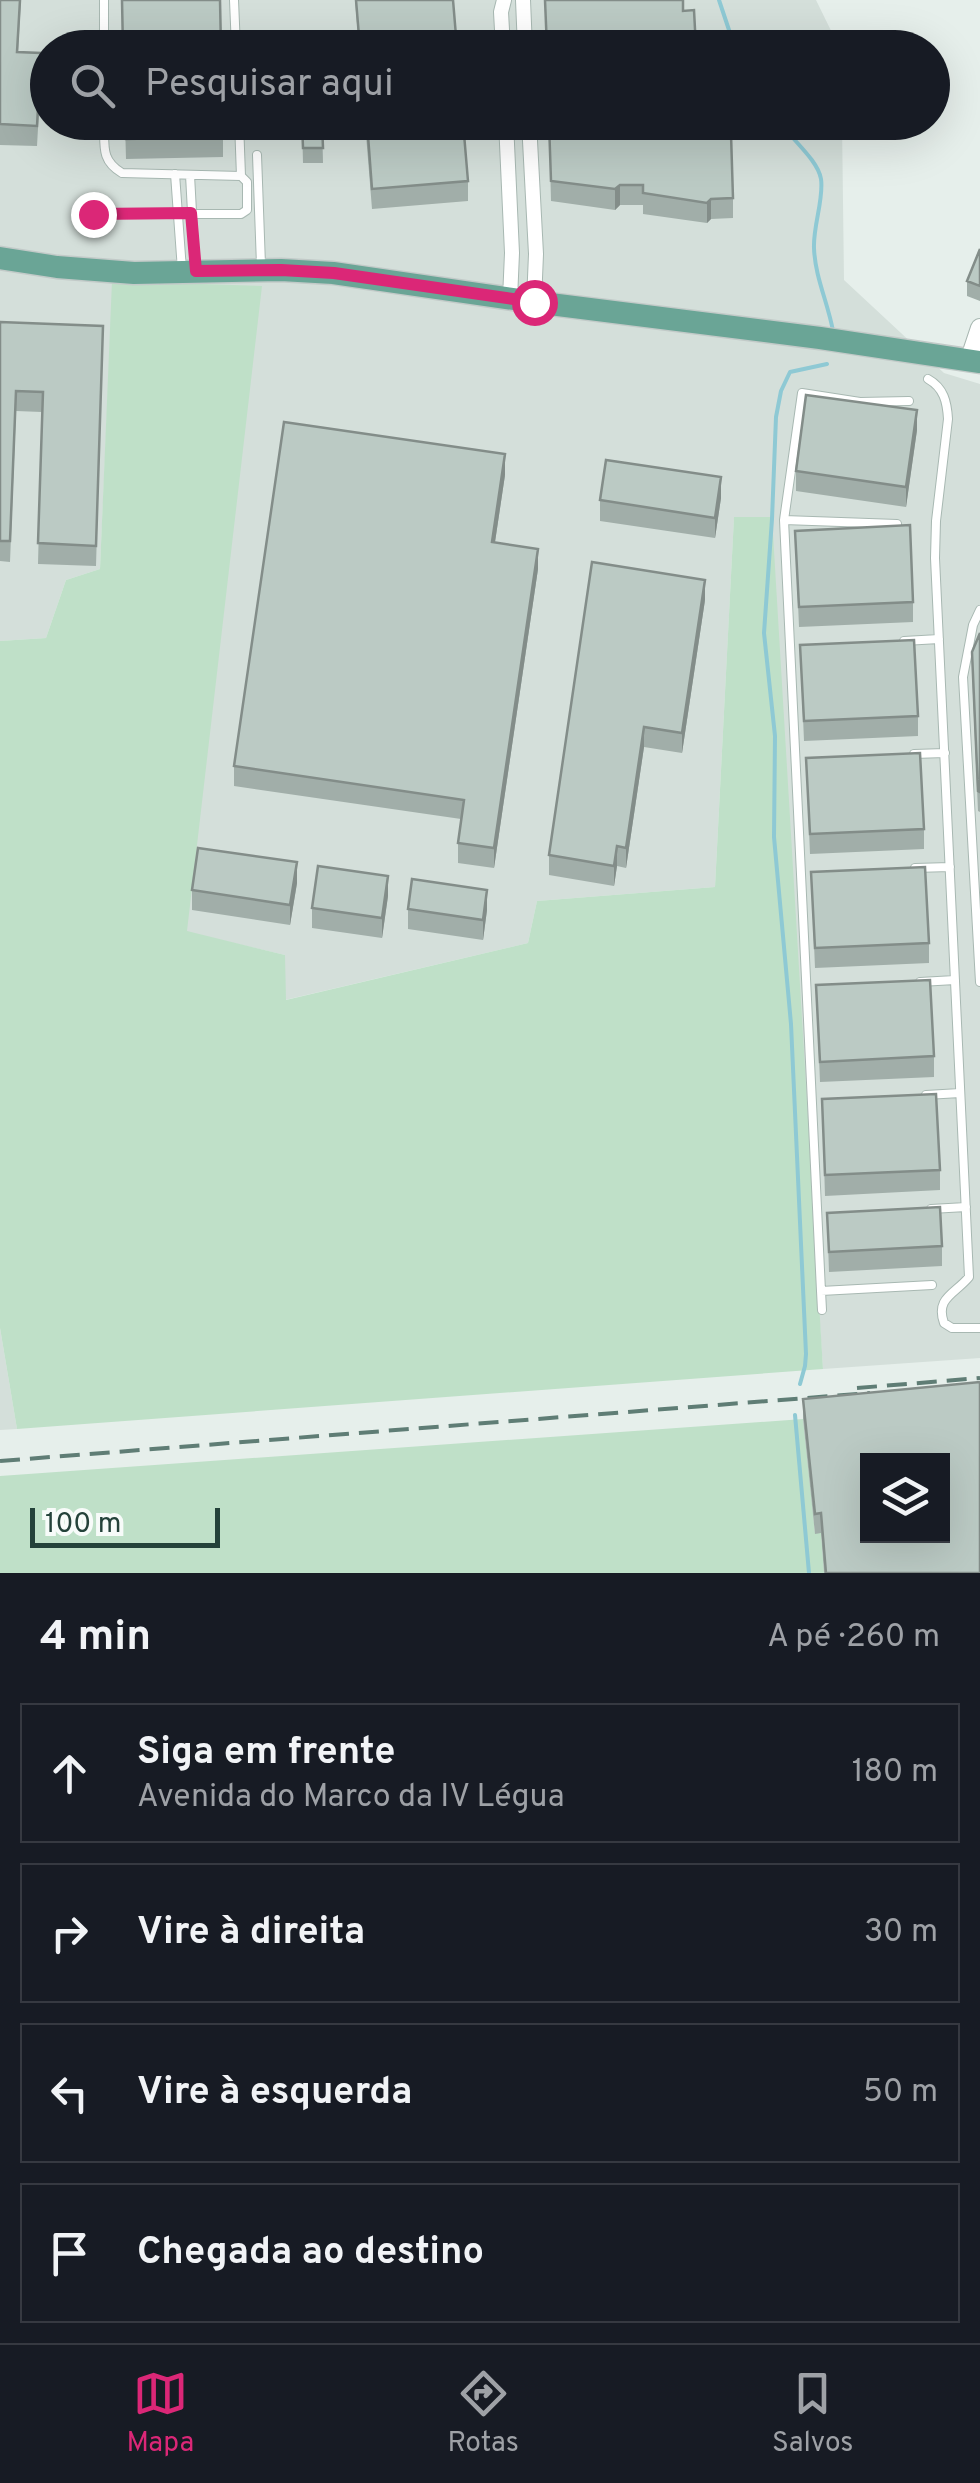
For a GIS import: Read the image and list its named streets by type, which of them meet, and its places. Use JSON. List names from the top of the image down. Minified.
{"scale_bar":"100 m","page":{"search":"Pesquisar aqui","scale":"100 m","heading":["4 min","A pé · 260 m"],"list":[["Siga em frente","Avenida do Marco da IV Légua","180 m"],["Vire à direita","30 m"],["Vire à esquerda","50 m"],"Chegada ao destino"],"nav":["Mapa","Rotas","Salvos"]}}
